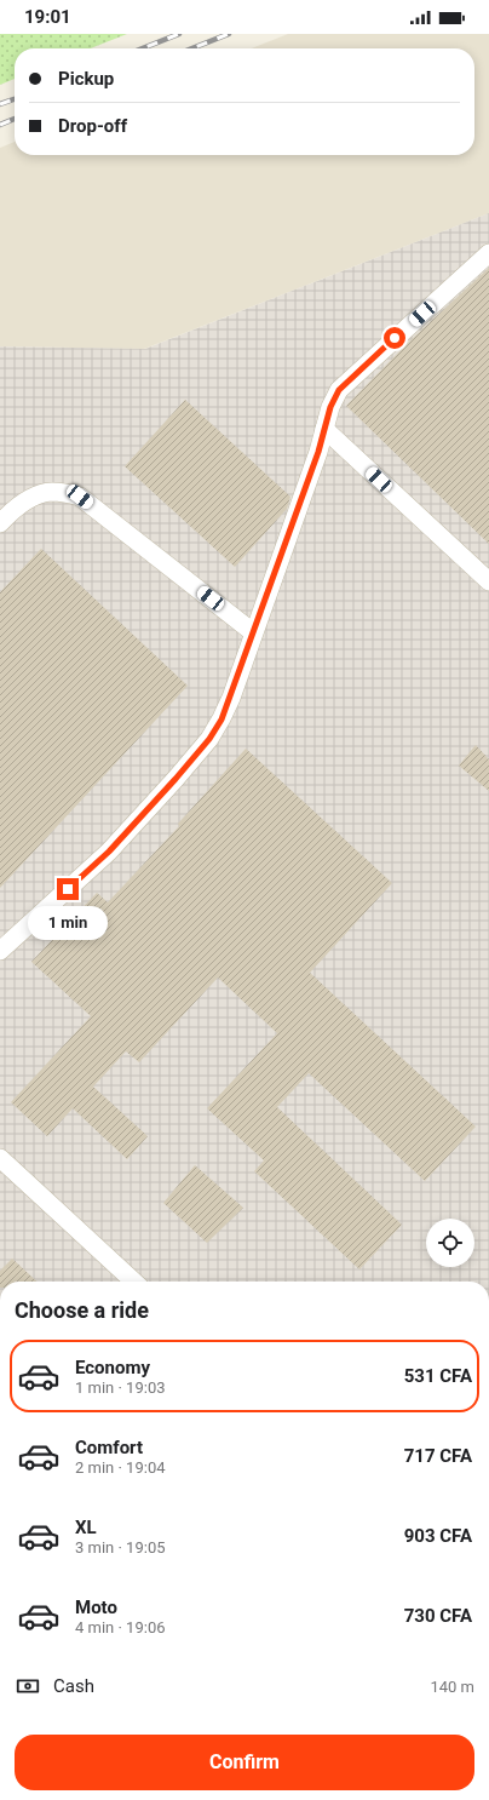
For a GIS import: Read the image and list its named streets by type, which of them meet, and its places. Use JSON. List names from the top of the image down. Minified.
{"page":{"status":"19:01","banner":["Pickup","Drop-off"],"bubble":"1 min","heading":"Choose a ride","list":[{"name":"Economy","note":"1 min · 19:03","value":"531 CFA"},{"name":"Comfort","note":"2 min · 19:04","value":"717 CFA"},{"name":"XL","note":"3 min · 19:05","value":"903 CFA"},{"name":"Moto","note":"4 min · 19:06","value":"730 CFA"}],"pay":["Cash","140 m"],"buttons":"Confirm"}}
